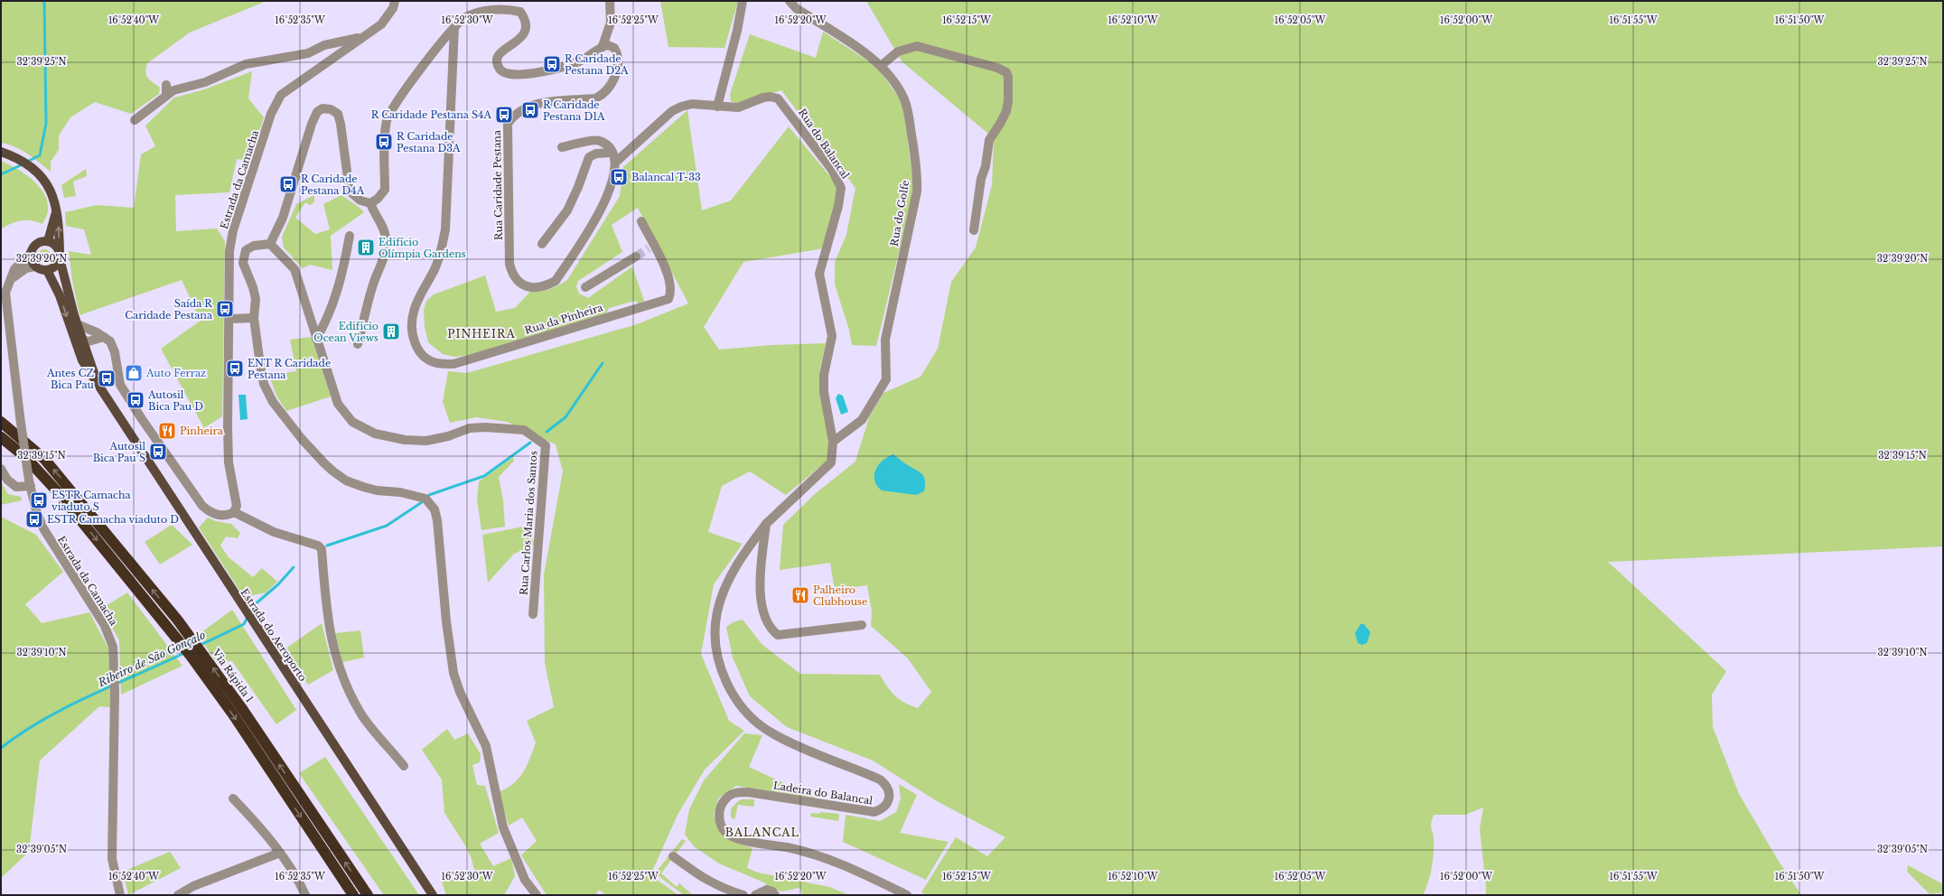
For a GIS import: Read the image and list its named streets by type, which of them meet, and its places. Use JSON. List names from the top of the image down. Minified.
{"streets":{"highway":["Via Rápida 1"],"main road":["Estrada do Aeroporto"],"street":["Rua do Balancal","Estrada da Camacha","Rua Caridade Pestana","Rua do Golfe","Rua da Pinheira","Rua Carlos Maria dos Santos","Ladeira do Balancal"]},"crossings":[["Rua do Balancal","Rua Caridade Pestana"],["Rua do Balancal","Rua do Golfe"],["Rua do Balancal","Ladeira do Balancal"],["Estrada da Camacha","Estrada do Aeroporto"]],"districts":["PINHEIRA","BALANCAL"],"water":["Ribeiro de São Gonçalo"],"places":{"bus stop":["R Caridade Pestana D2A","R Caridade Pestana D1A","R Caridade Pestana S4A","R Caridade Pestana D3A","Balancal T-33","R Caridade Pestana D4A","Saída R Caridade Pestana","ENT R Caridade Pestana","Antes CZ Bica Pau","Autosil Bica Pau D","Autosil Bica Pau S","ESTR Camacha viaduto S","ESTR Camacha viaduto D"],"building":["Edifício Olímpia Gardens","Edifício Ocean Views"],"shop":["Auto Ferraz"],"restaurant":["Pinheira","Palheiro Clubhouse"]},"coordinates":["16°52'40\"W","16°52'35\"W","16°52'30\"W","16°52'25\"W","16°52'20\"W","16°52'15\"W","16°52'10\"W","16°52'05\"W","16°52'00\"W","16°51'55\"W","16°51'50\"W","32°39'25\"N","32°39'20\"N","32°39'15\"N","32°39'10\"N","32°39'05\"N"]}
